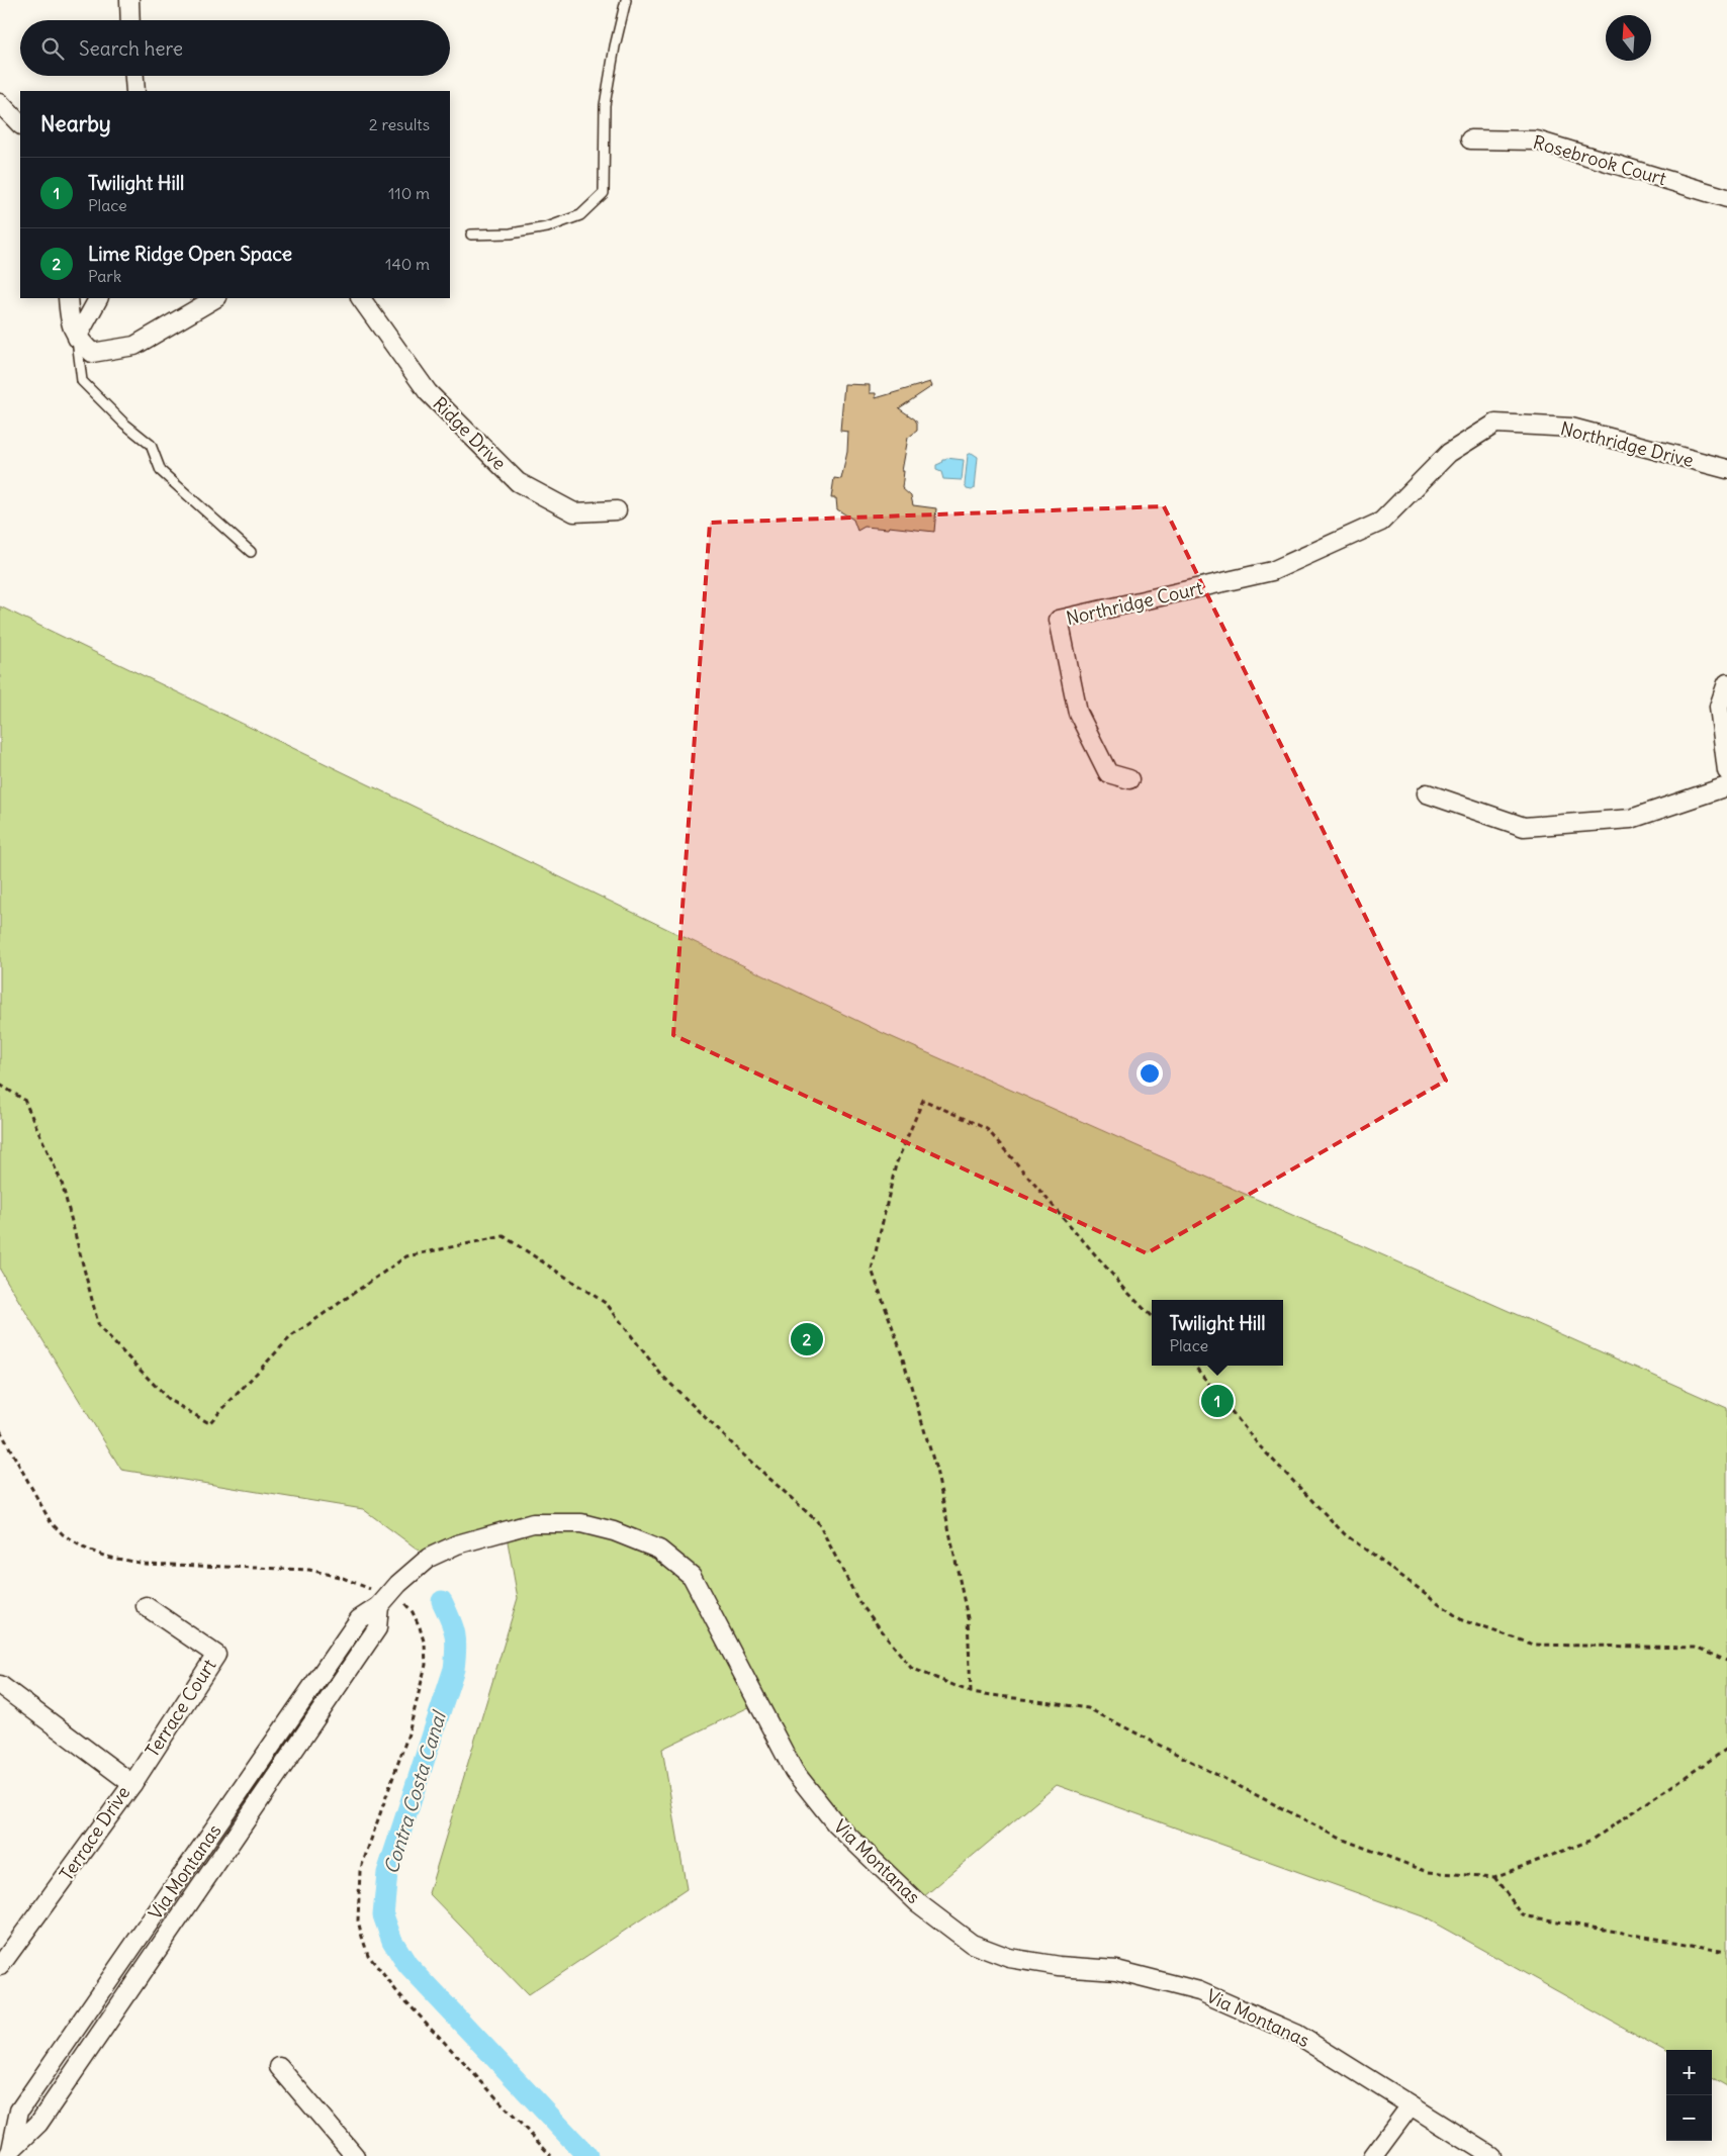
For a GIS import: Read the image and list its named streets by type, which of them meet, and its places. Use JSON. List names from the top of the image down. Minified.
{"streets":{"street":["Rosebrook Court","Ridge Drive","Northridge Drive","Northridge Court","Terrace Court","Terrace Drive","Via Montanas"]},"crossings":[["Northridge Drive","Northridge Court"],["Terrace Court","Terrace Drive"]],"water":["Contra Costa Canal"],"north":"top","page":{"search":"Search here","heading":["Nearby","2 results"],"list":[{"mark":"1","name":"Twilight Hill","note":"Place","value":"110 m"},{"mark":"2","name":"Lime Ridge Open Space","note":"Park","value":"140 m"}],"popup":["Twilight Hill","Place"],"pins":["2","1"],"map_buttons":["+","−"]}}
